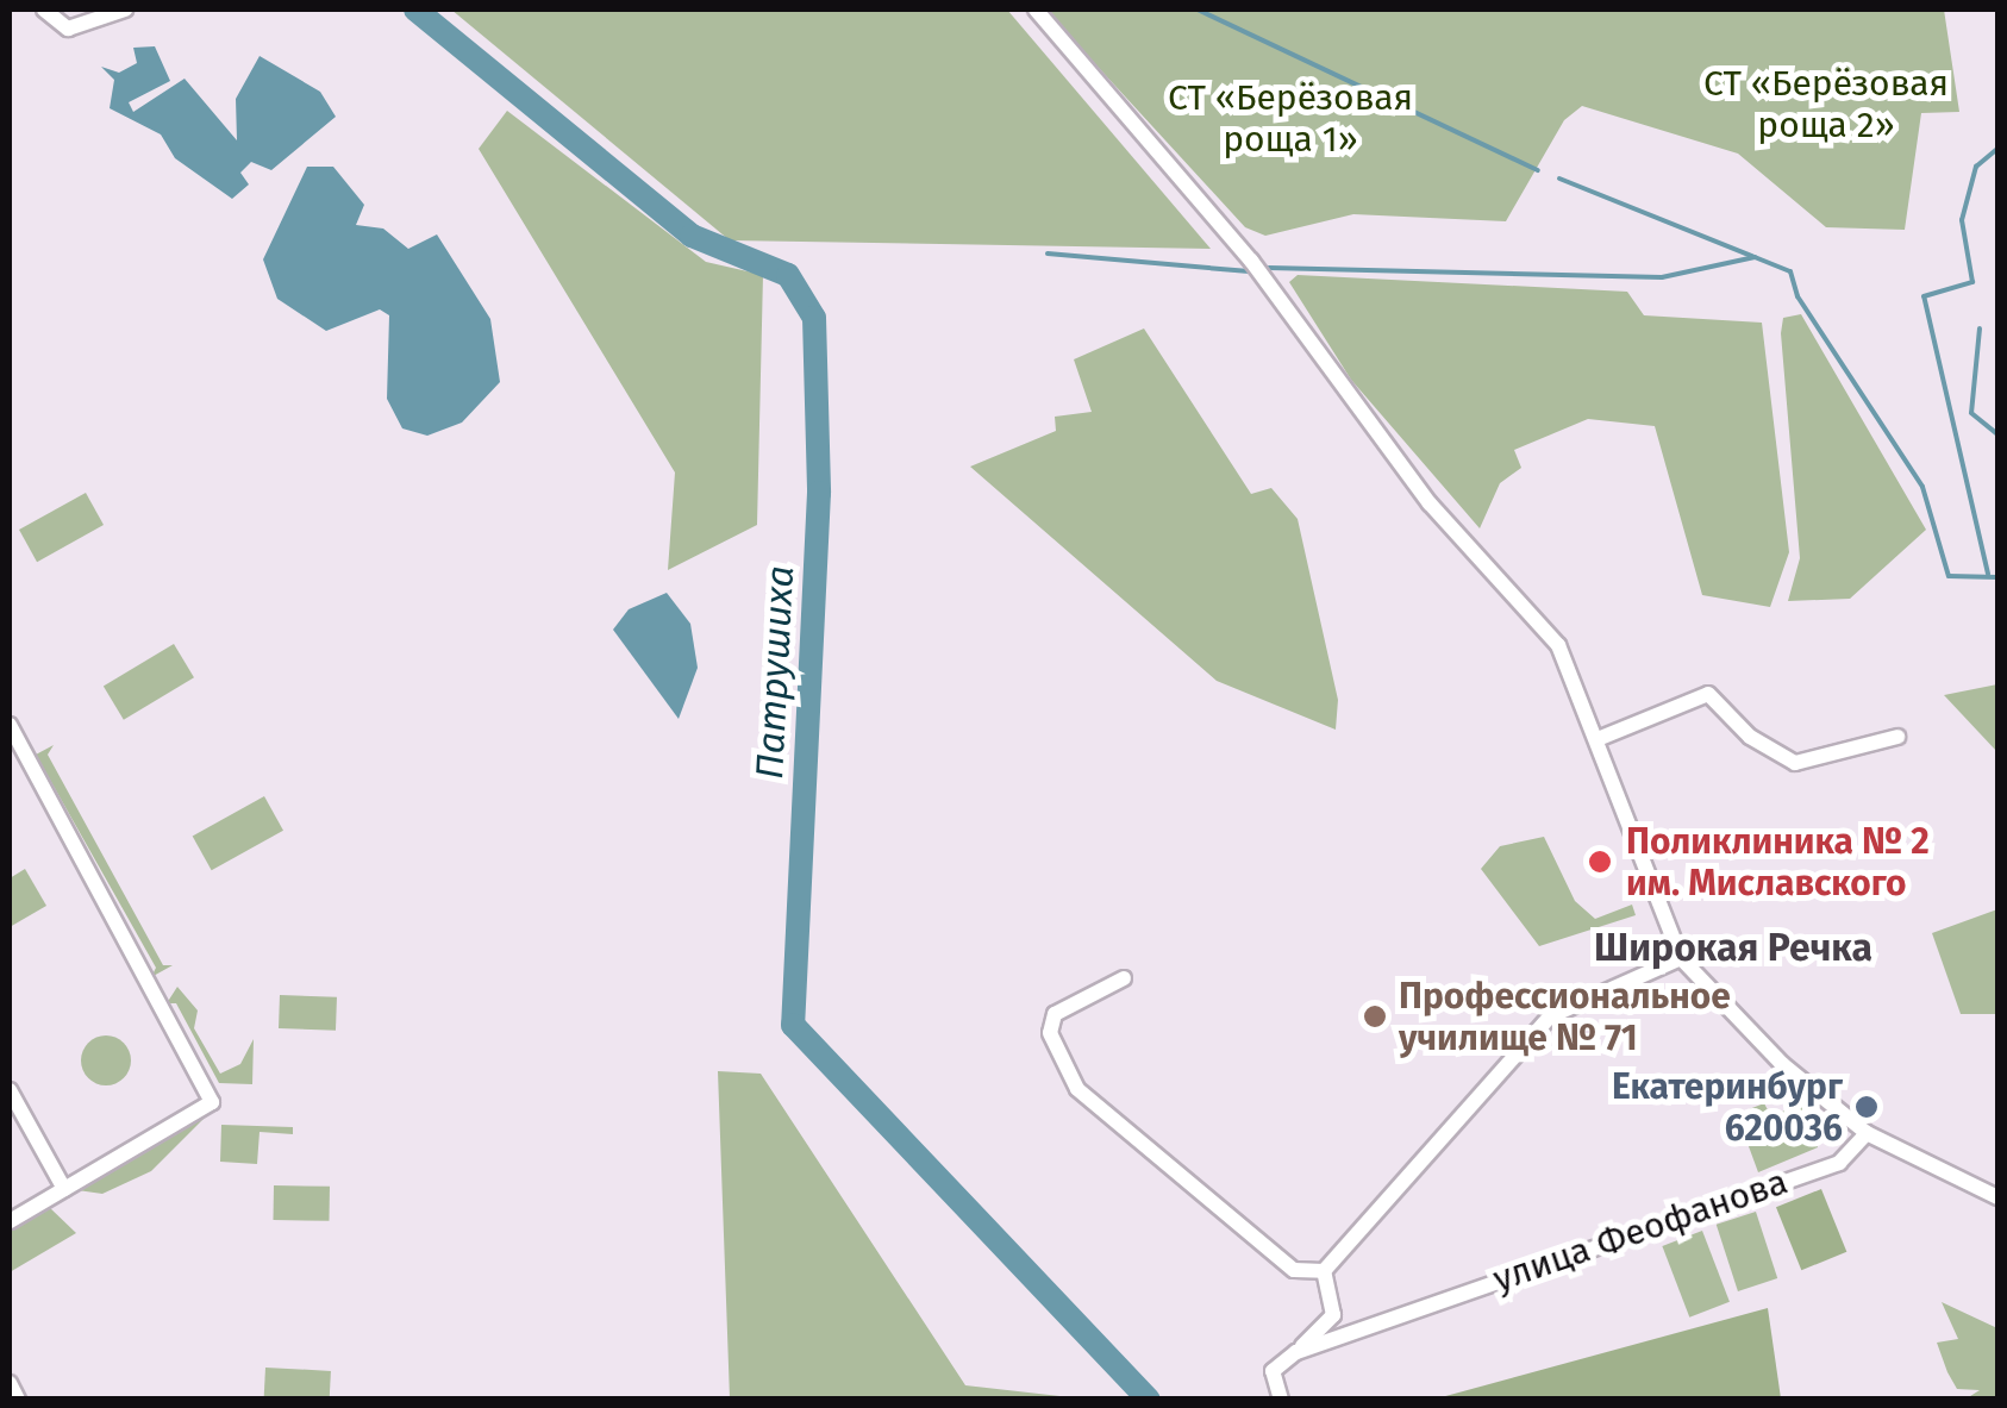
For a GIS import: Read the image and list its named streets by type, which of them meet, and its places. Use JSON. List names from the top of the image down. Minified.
{"streets":{"street":["улица Феофанова"]},"districts":["Широкая Речка"],"water":["Патрушиха"],"parks":["СТ «Берёзовая роща 2»","СТ «Берёзовая роща 1»"],"places":["Поликлиника № 2 им. Миславского","Профессиональное училище № 71","Екатеринбург 620036"]}
